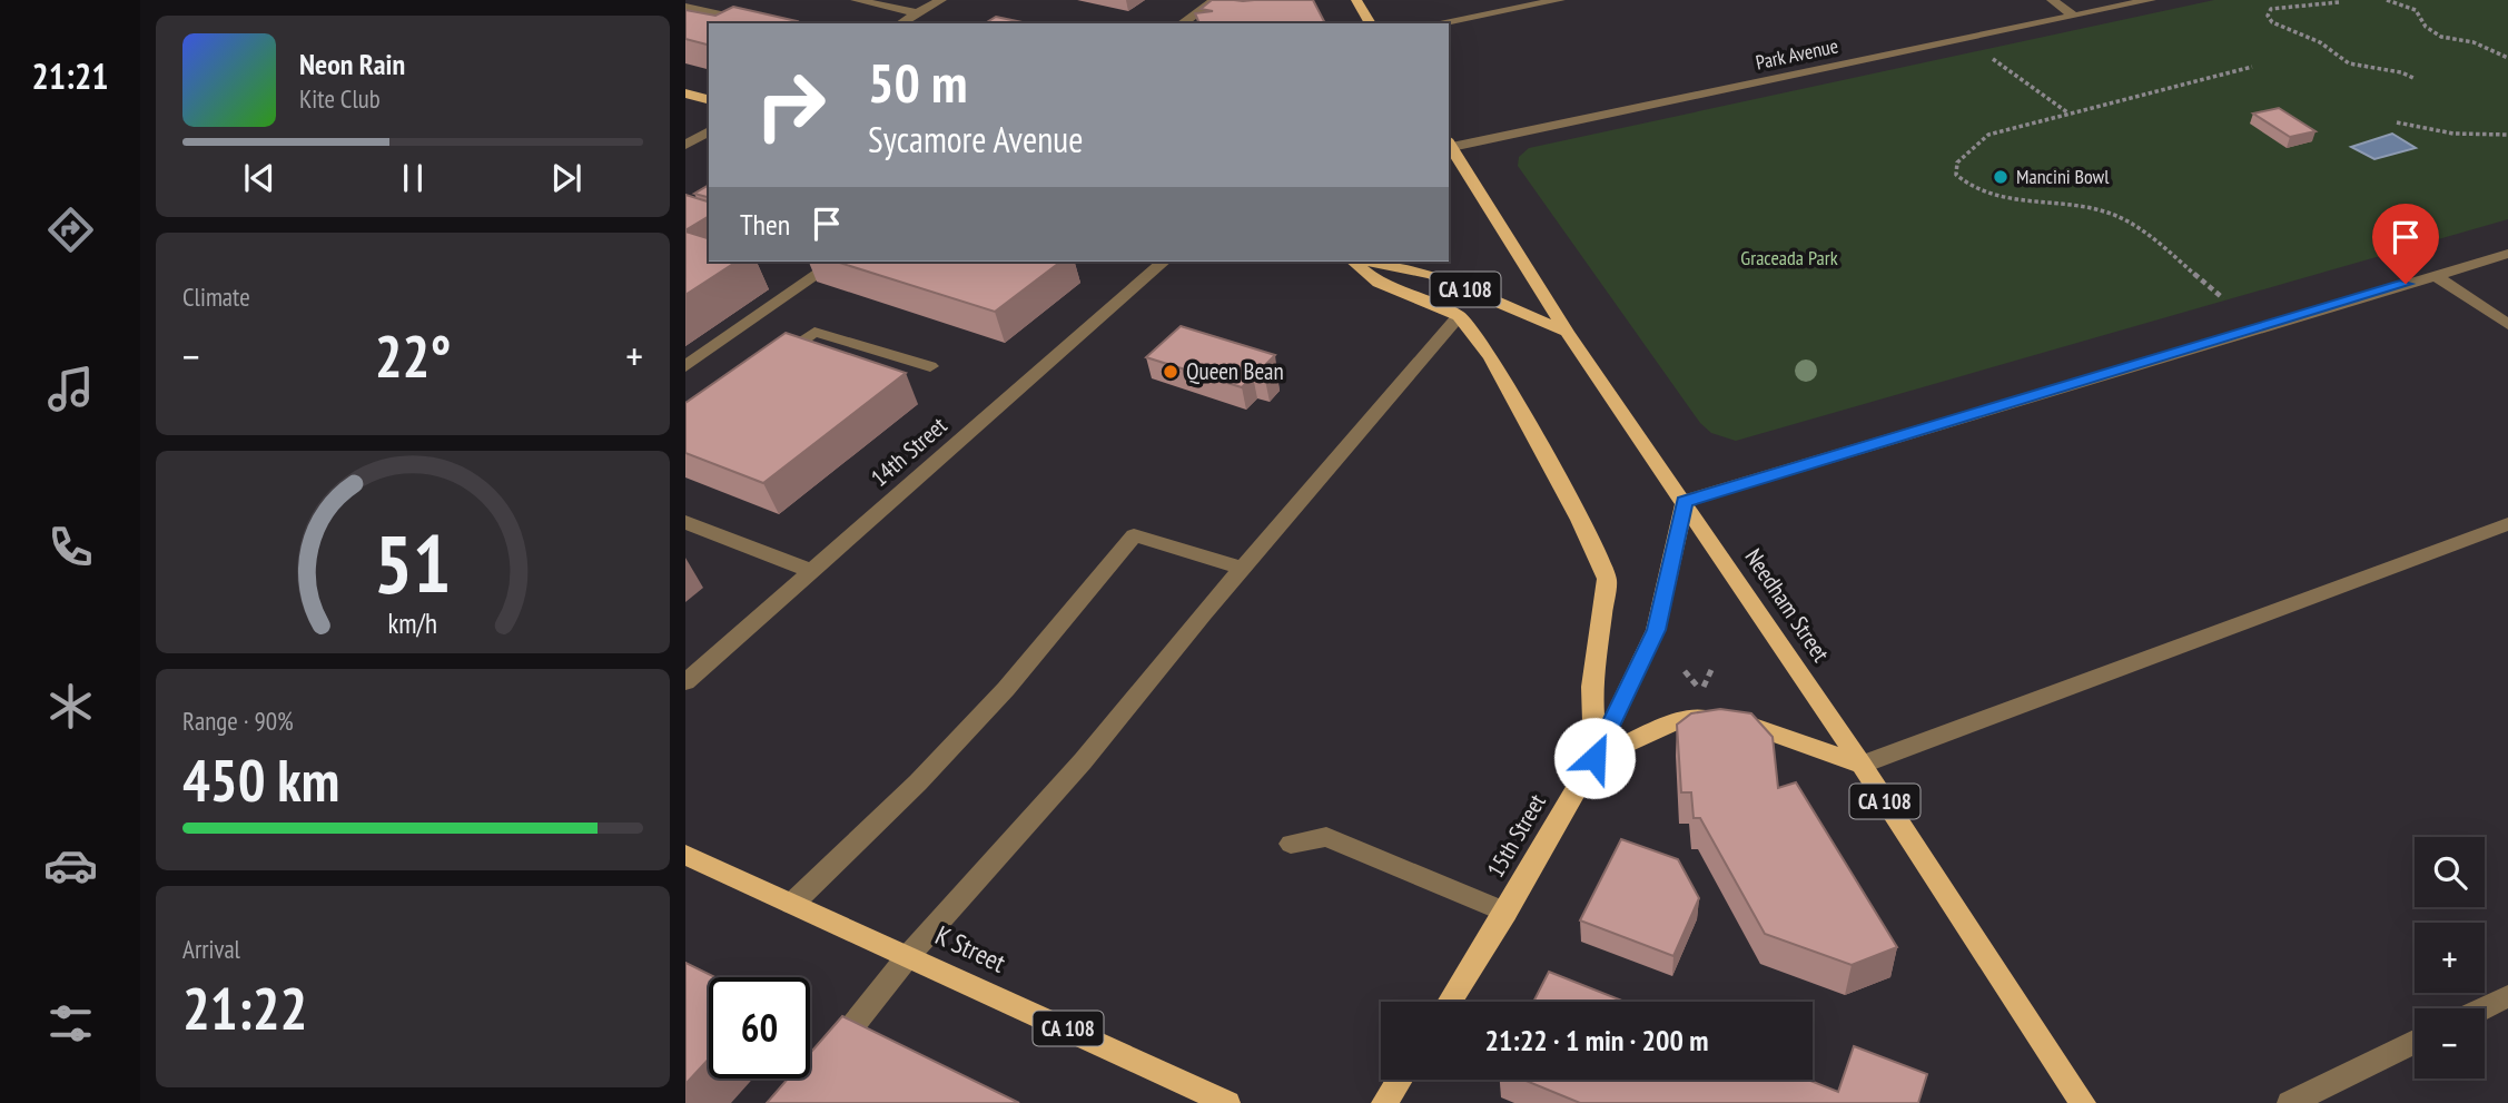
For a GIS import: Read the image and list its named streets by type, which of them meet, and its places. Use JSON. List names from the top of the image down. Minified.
{"streets":{"main road":["CA 108","Needham Street","15th Street","K Street"],"street":["Park Avenue","14th Street"]},"crossings":[["Park Avenue","Needham Street"],["CA 108","Needham Street"],["Needham Street","15th Street"]],"parks":["Graceada Park"],"places":["Mancini Bowl","Queen Bean"],"page":{"tabs":"21:21","turn":["50 m","Sycamore Avenue"],"song":["Neon Rain","Kite Club"],"then":"Then","tile":["Climate",["Range · 90%","450 km"],["Arrival","21:22"]],"heat":["−","22°","+"],"map_buttons":["+","−"],"limit":"60","trip":"21:22 · 1 min · 200 m","gauge":["51","km/h"]}}
